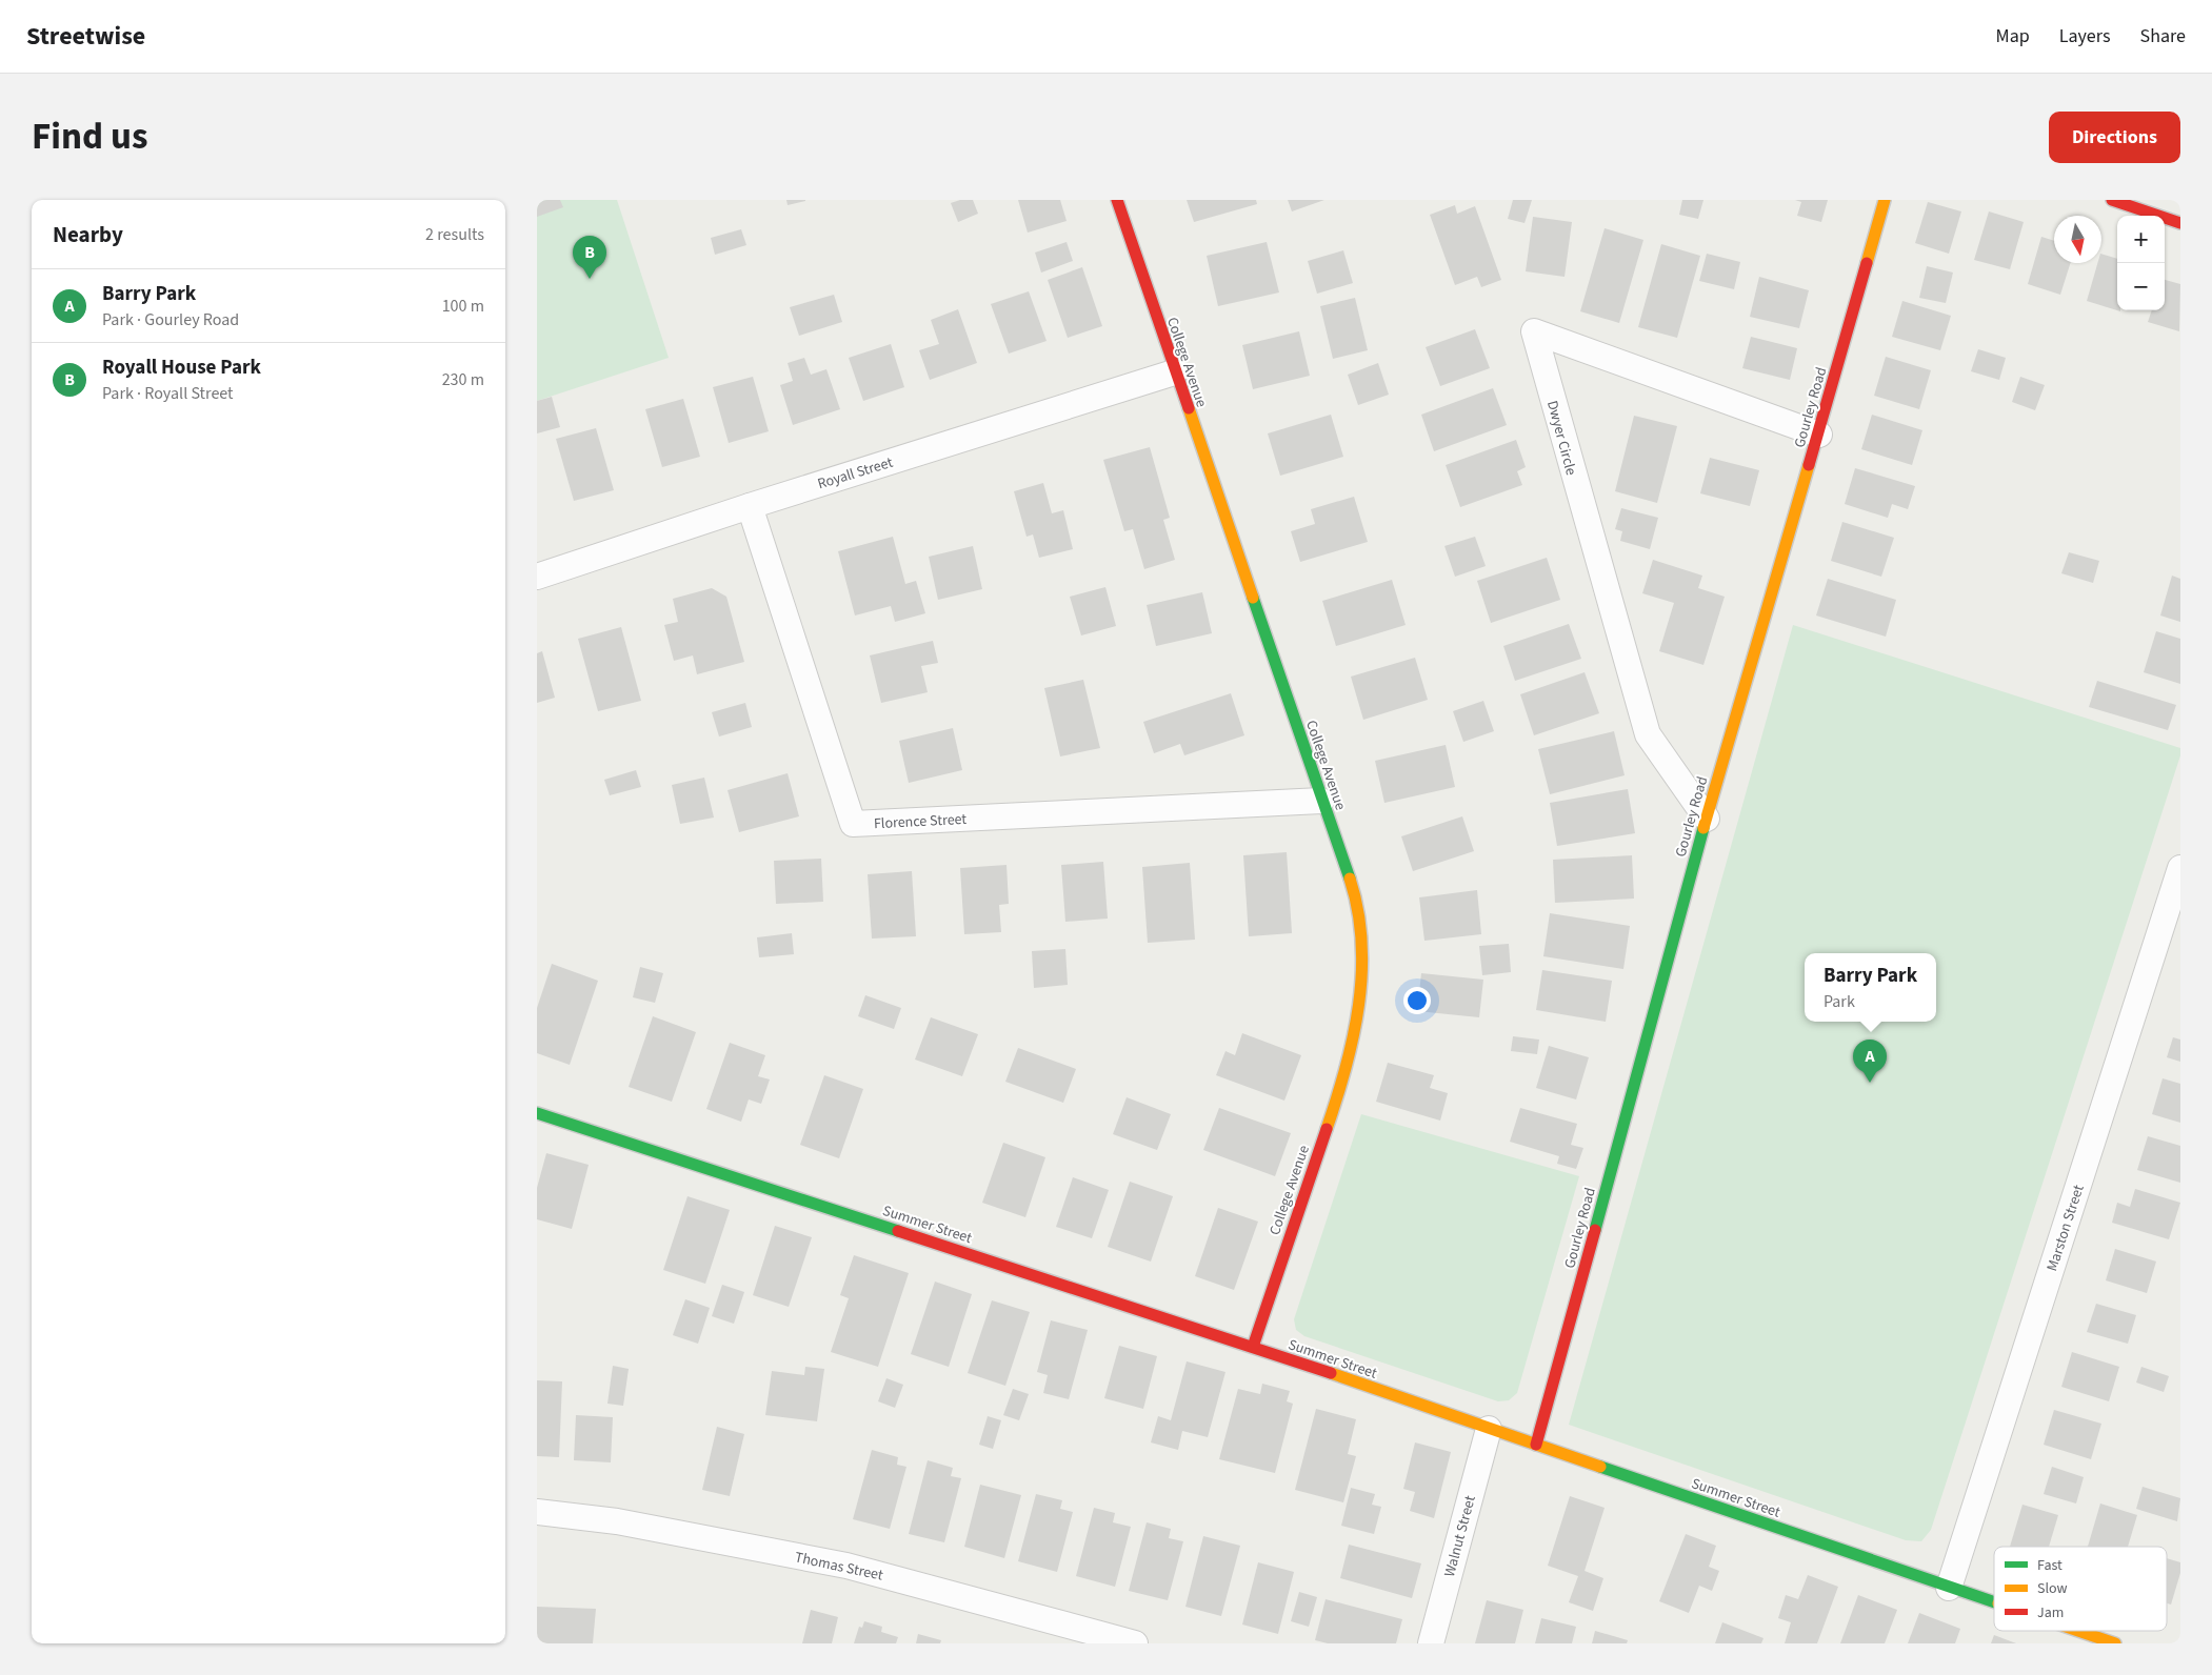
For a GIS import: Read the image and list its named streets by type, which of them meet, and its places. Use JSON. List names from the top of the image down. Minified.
{"streets":{"street":["College Avenue","Gourley Road","Dwyer Circle","Royall Street","Florence Street","Summer Street","Marston Street","Walnut Street","Thomas Street"]},"crossings":[["College Avenue","Royall Street"],["College Avenue","Florence Street"],["College Avenue","Summer Street"],["Gourley Road","Dwyer Circle"],["Gourley Road","Summer Street"],["Royall Street","Florence Street"],["Summer Street","Marston Street"],["Summer Street","Walnut Street"]],"legend":["Fast","Slow","Jam"],"north":"bottom","page":{"header":"Streetwise","nav":["Map","Layers","Share"],"title":"Find us","buttons":"Directions","heading":["Nearby","2 results"],"map_buttons":["+","−"],"pins":["B","A"],"list":[{"mark":"A","name":"Barry Park","note":"Park · Gourley Road","value":"100 m"},{"mark":"B","name":"Royall House Park","note":"Park · Royall Street","value":"230 m"}],"popup":["Barry Park","Park"]}}
